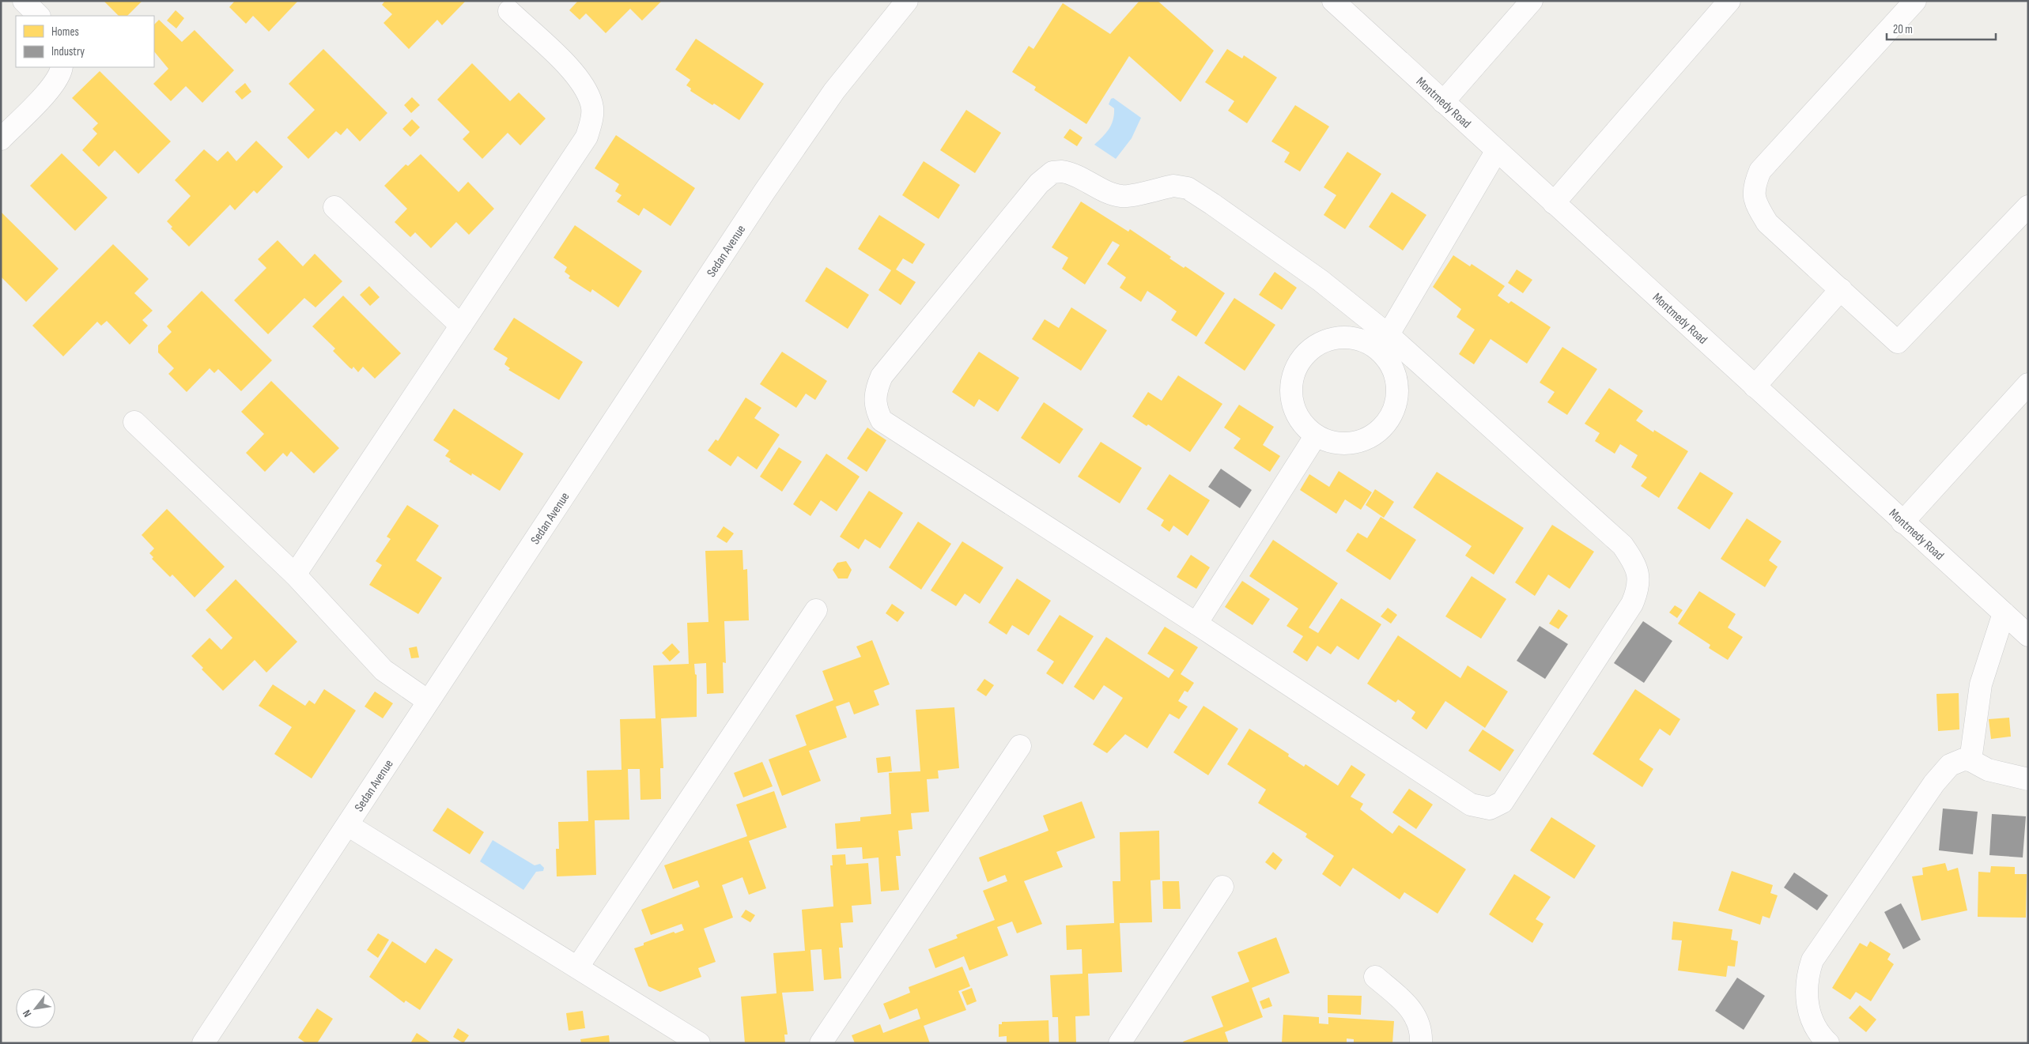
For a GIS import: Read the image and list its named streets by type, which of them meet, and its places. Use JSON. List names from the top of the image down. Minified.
{"streets":{"street":["Montmedy Road","Sedan Avenue"]},"legend":["Homes","Industry"],"scale_bar":"20 m","north":"bottom left"}
